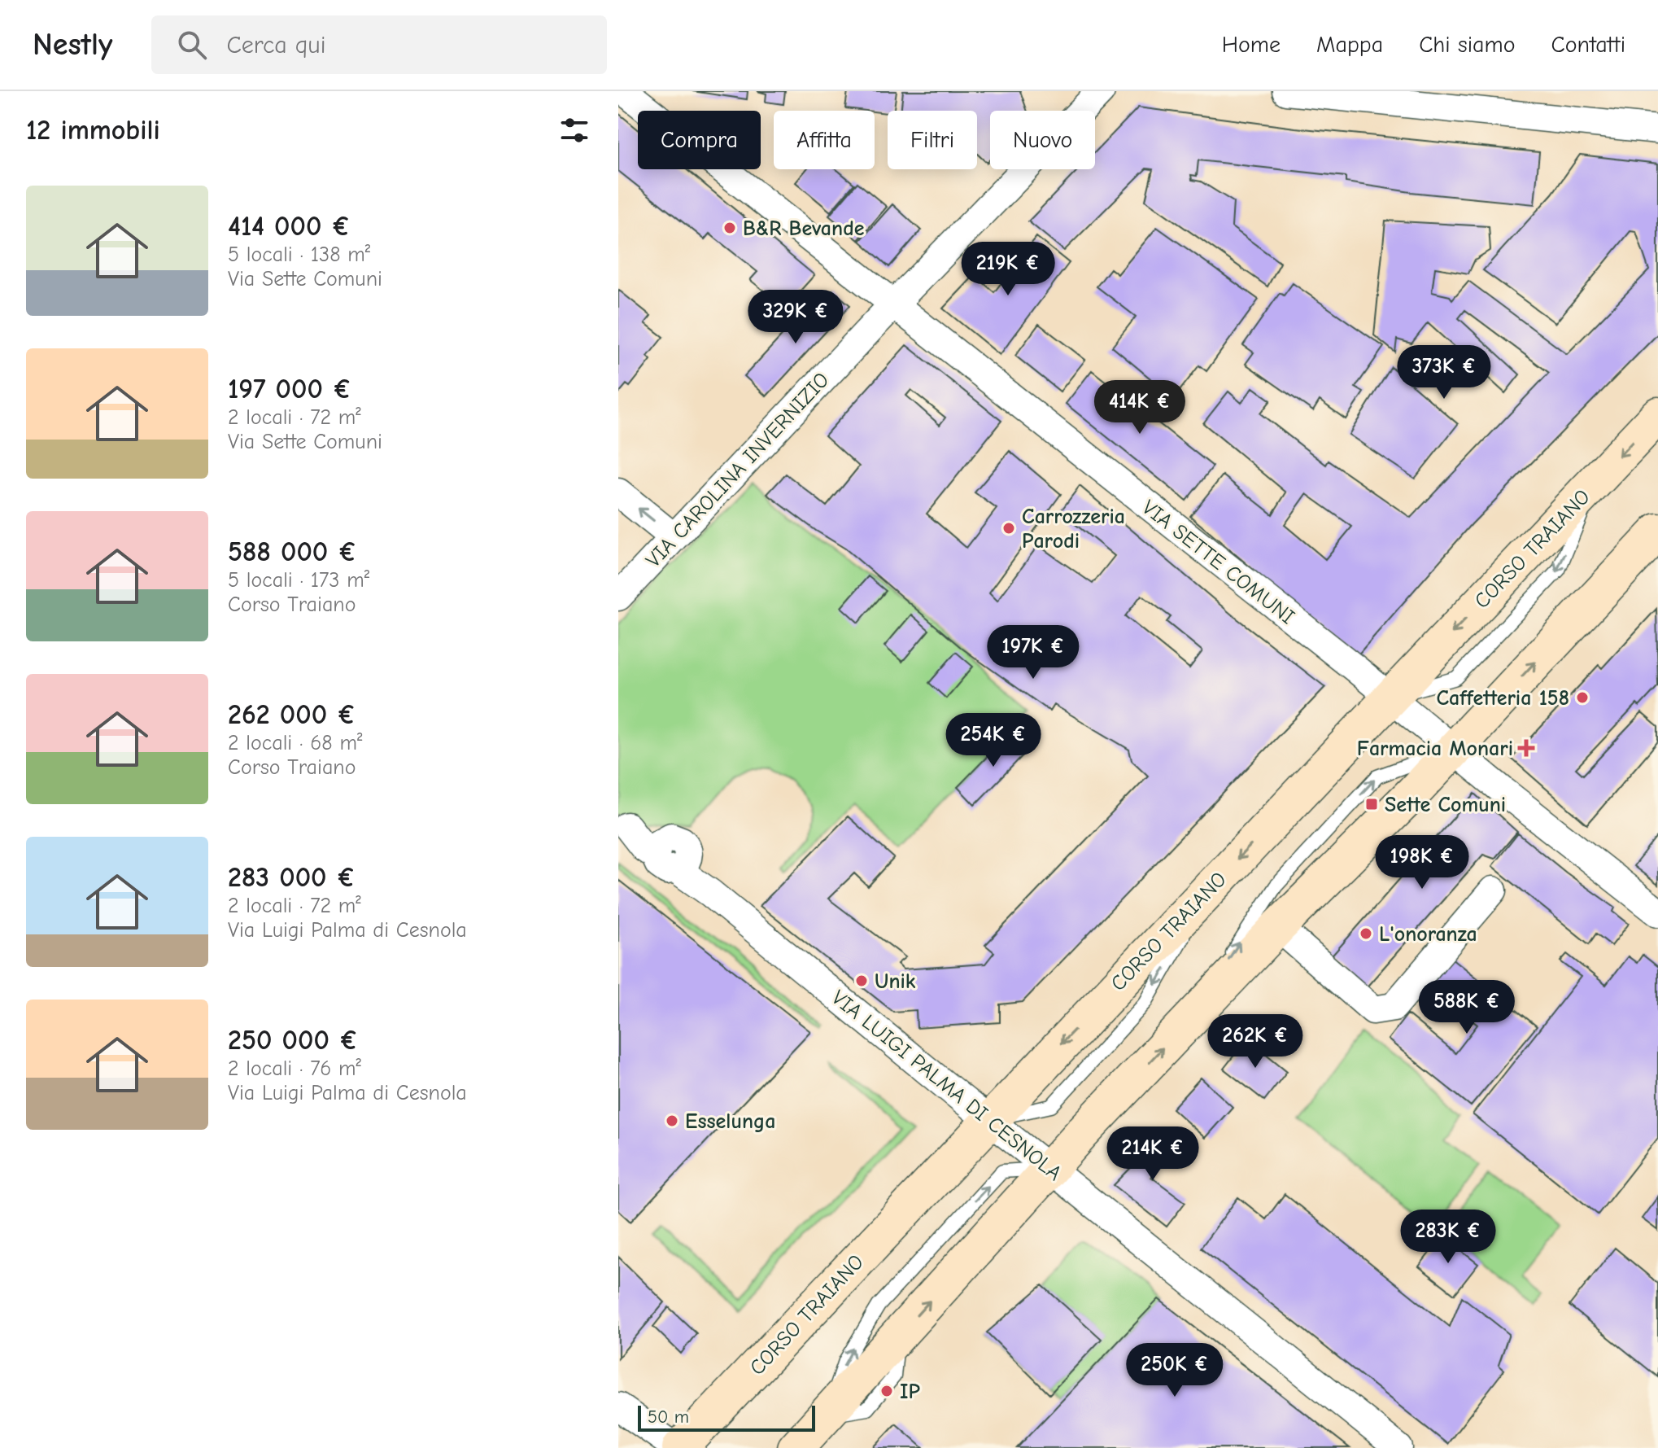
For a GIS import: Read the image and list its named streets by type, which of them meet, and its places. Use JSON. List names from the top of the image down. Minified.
{"streets":{"main road":["CORSO TRAIANO"],"street":["VIA CAROLINA INVERNIZIO","VIA SETTE COMUNI","VIA LUIGI PALMA DI CESNOLA"]},"crossings":[["VIA CAROLINA INVERNIZIO","VIA SETTE COMUNI"],["CORSO TRAIANO","VIA SETTE COMUNI"],["CORSO TRAIANO","VIA LUIGI PALMA DI CESNOLA"]],"places":{"other":["B&R Bevande","Carrozzeria Parodi","Caffetteria 158","L'onoranza","Unik","Esselunga","IP"],"health":["Farmacia Monari"],"transit":["Sette Comuni"]},"scale_bar":"50 m","page":{"header":"Nestly","search":"Cerca qui","nav":["Home","Mappa","Chi siamo","Contatti"],"heading":"12 immobili","chip":["Compra","Affitta","Filtri","Nuovo"],"list":[{"name":"414 000 €","note":"5 locali · 138 m² · Via Sette Comuni"},{"name":"197 000 €","note":"2 locali · 72 m² · Via Sette Comuni"},{"name":"588 000 €","note":"5 locali · 173 m² · Corso Traiano"},{"name":"262 000 €","note":"2 locali · 68 m² · Corso Traiano"},{"name":"283 000 €","note":"2 locali · 72 m² · Via Luigi Palma di Cesnola"},{"name":"250 000 €","note":"2 locali · 76 m² · Via Luigi Palma di Cesnola"}],"price":["219K €","329K €","373K €","414K €","197K €","254K €","198K €","588K €","262K €","214K €","283K €","250K €"],"scale":"50 m"}}
